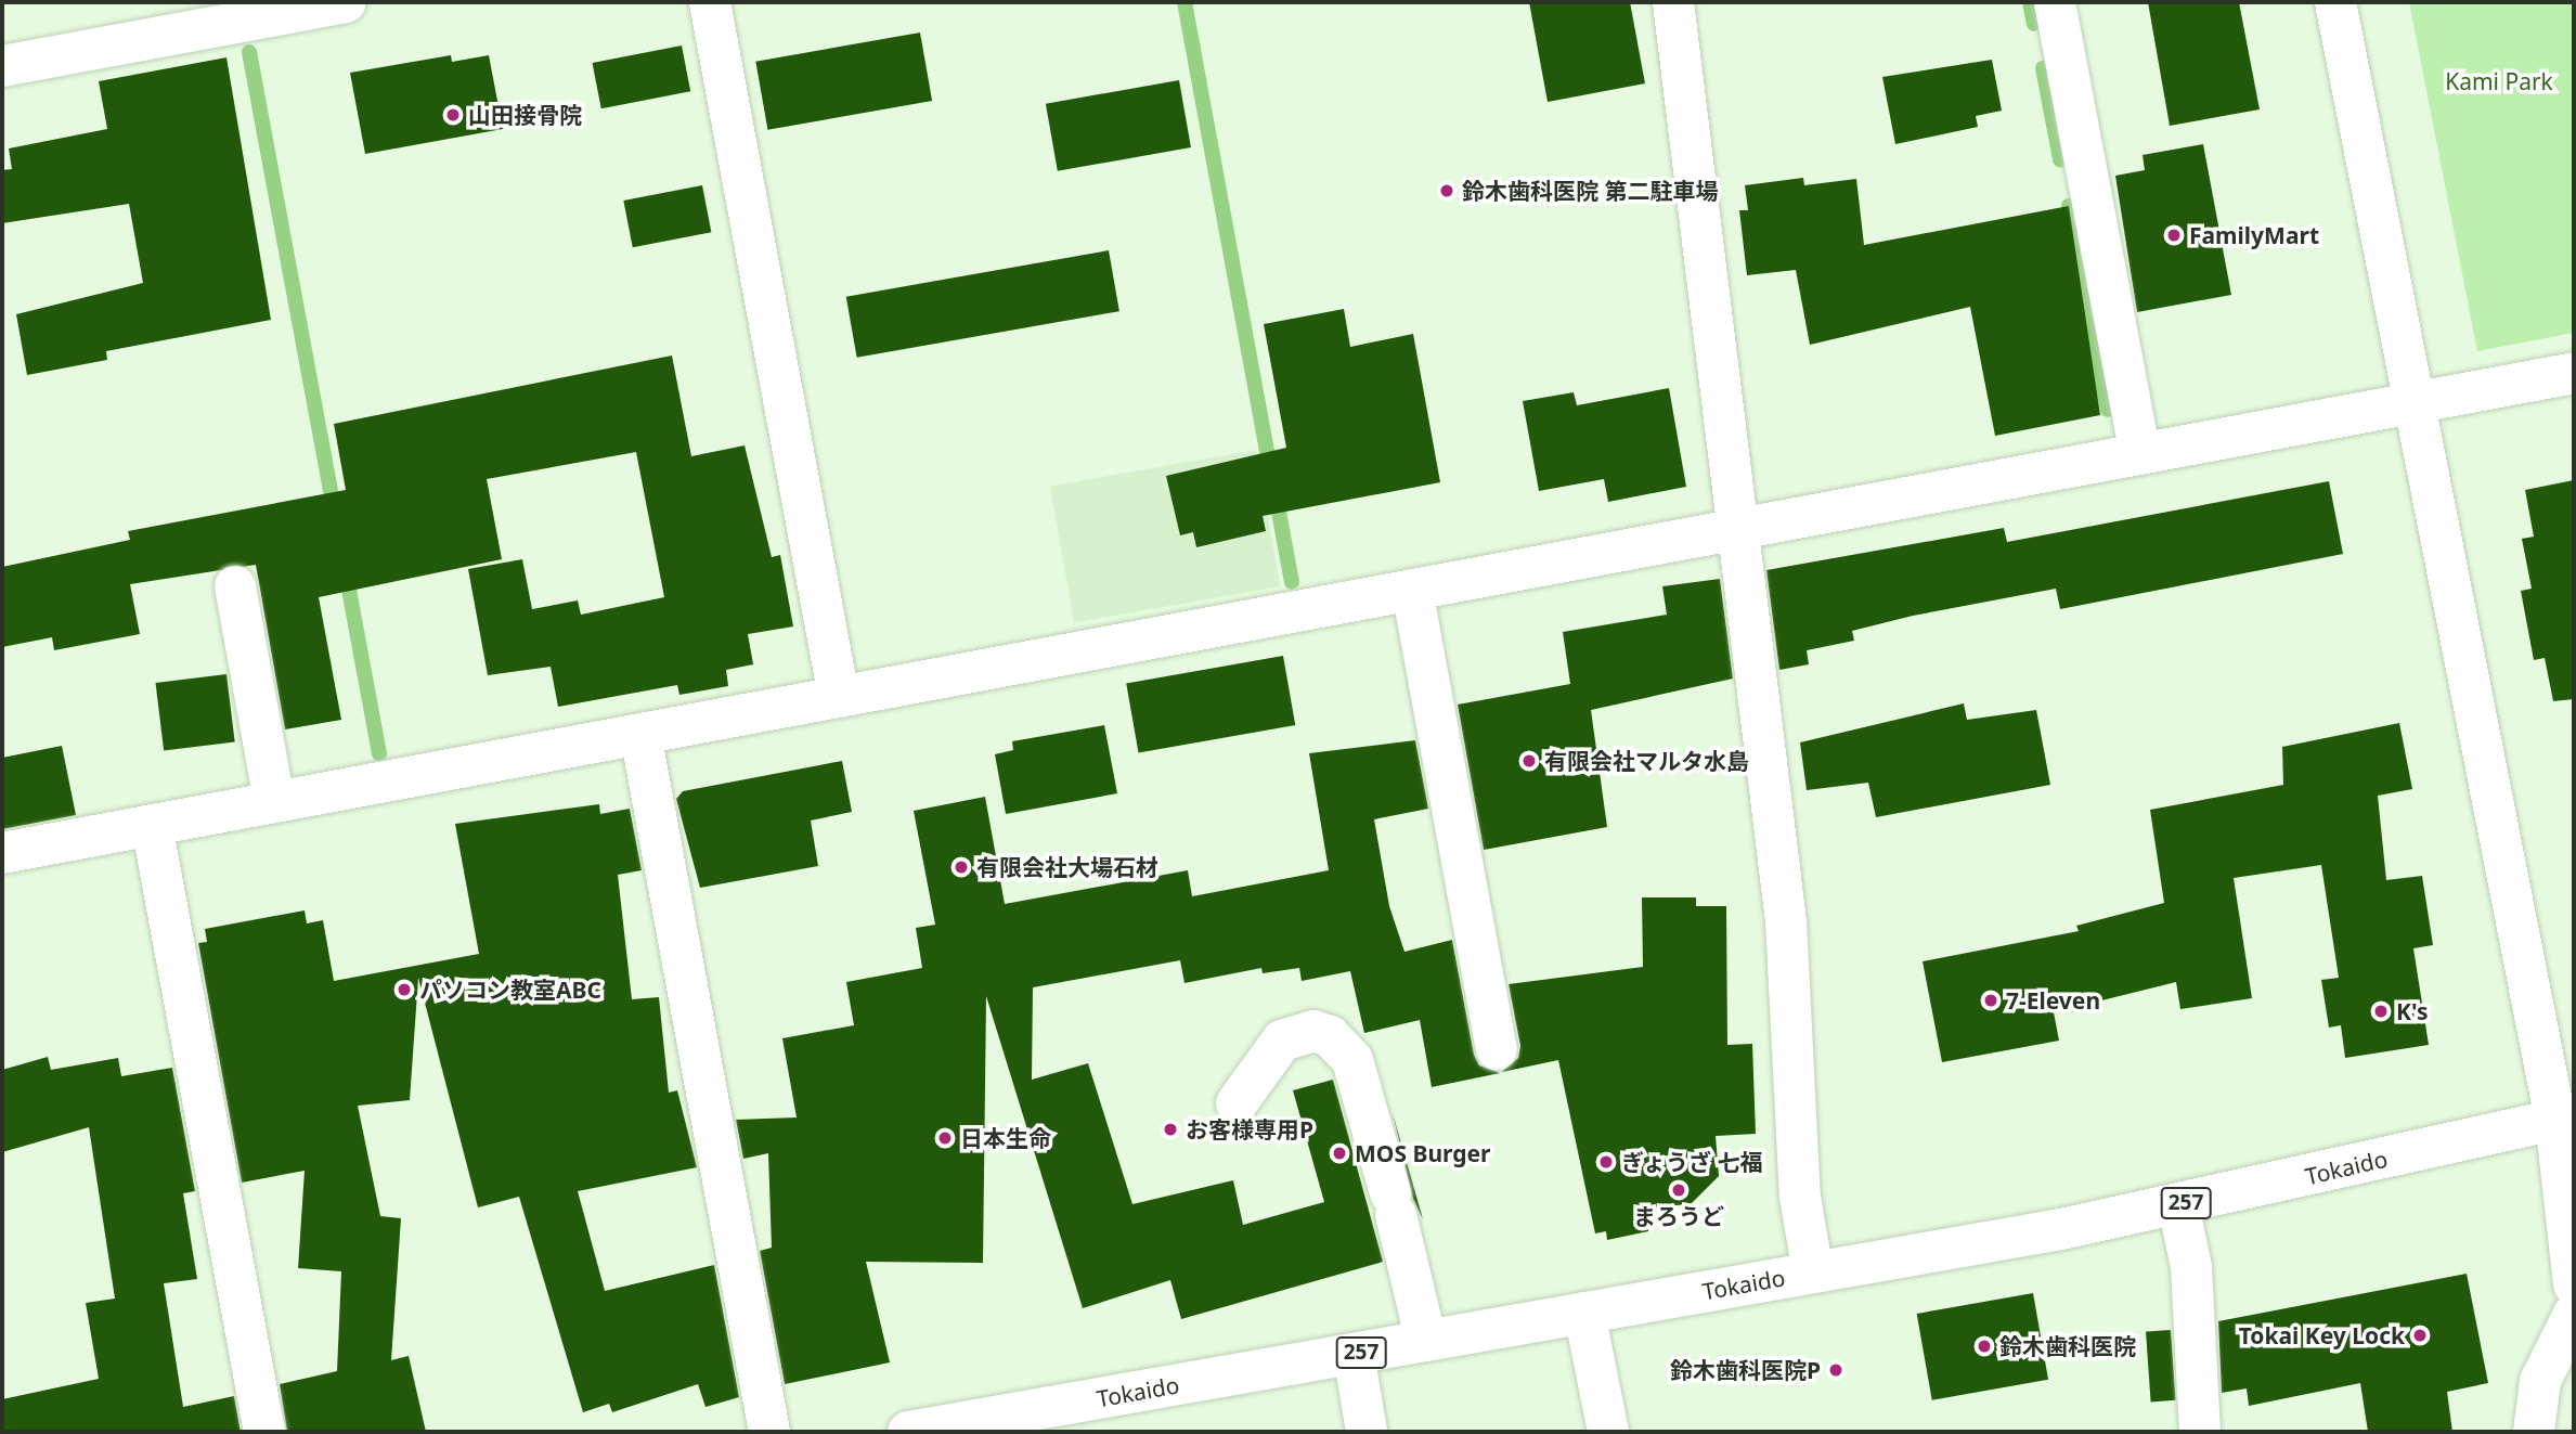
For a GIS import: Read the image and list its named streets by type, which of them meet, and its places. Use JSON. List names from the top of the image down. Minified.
{"streets":{"main road":["Tokaido","257"]},"parks":["Kami Park"],"places":["山田接骨院","鈴木歯科医院 第二駐車場","FamilyMart","有限会社マルタ水島","有限会社大場石材","パソコン教室ABC","7-Eleven","K's","お客様専用P","日本生命","MOS Burger","ぎょうざ 七福","まろうど","Tokai Key Lock","鈴木歯科医院","鈴木歯科医院P"]}
